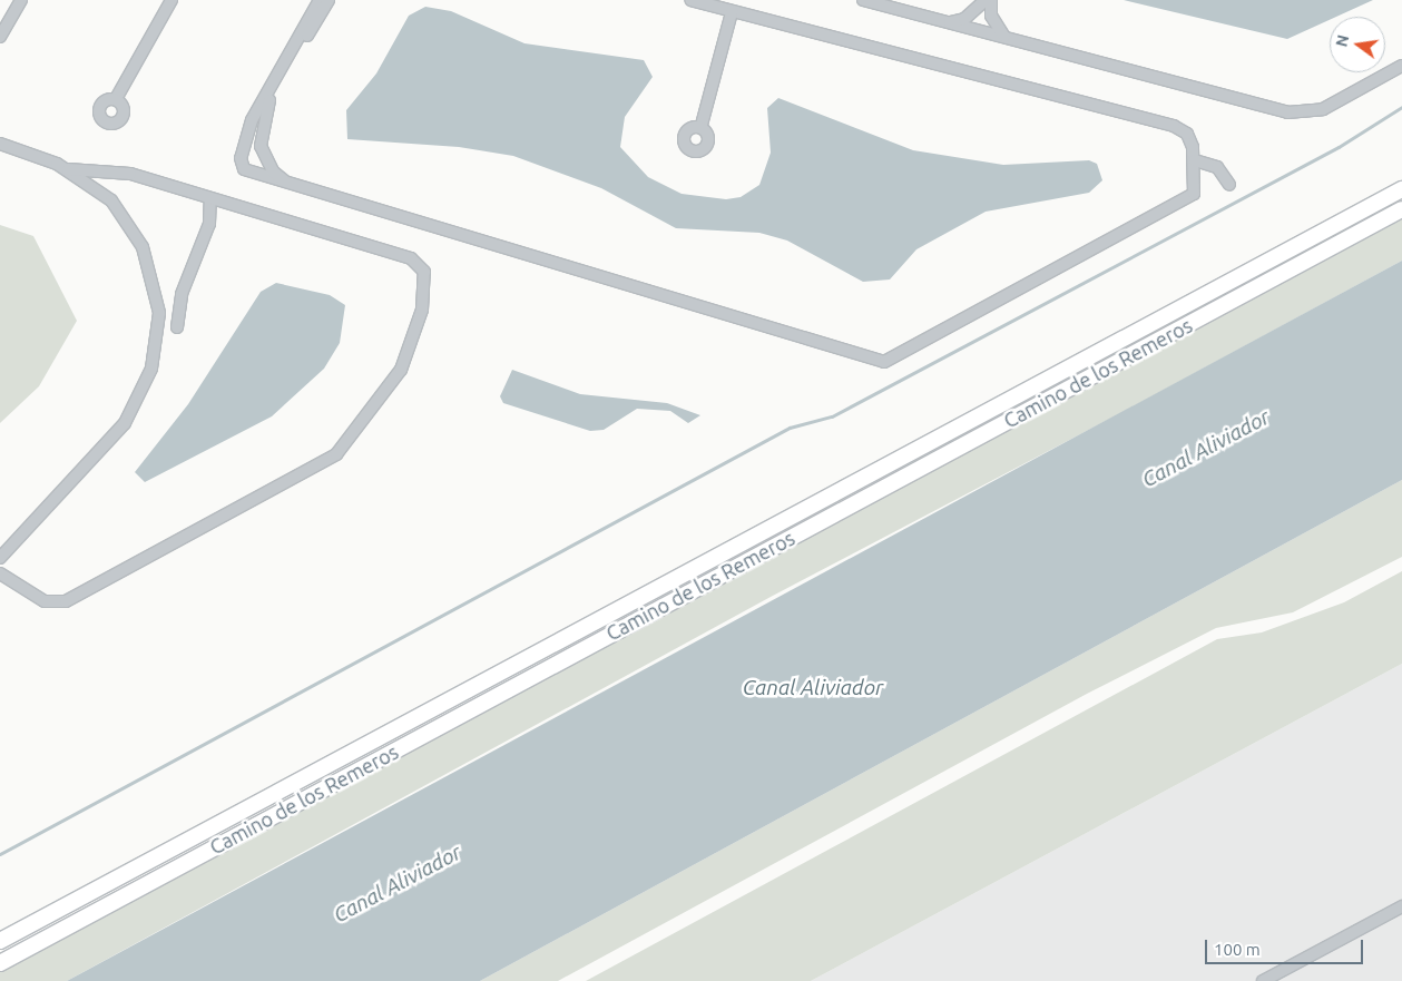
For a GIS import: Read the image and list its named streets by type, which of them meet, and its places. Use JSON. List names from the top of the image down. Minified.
{"streets":{"main road":["Camino de los Remeros"]},"water":["Canal Aliviador"],"scale_bar":"100 m","north":"left"}
